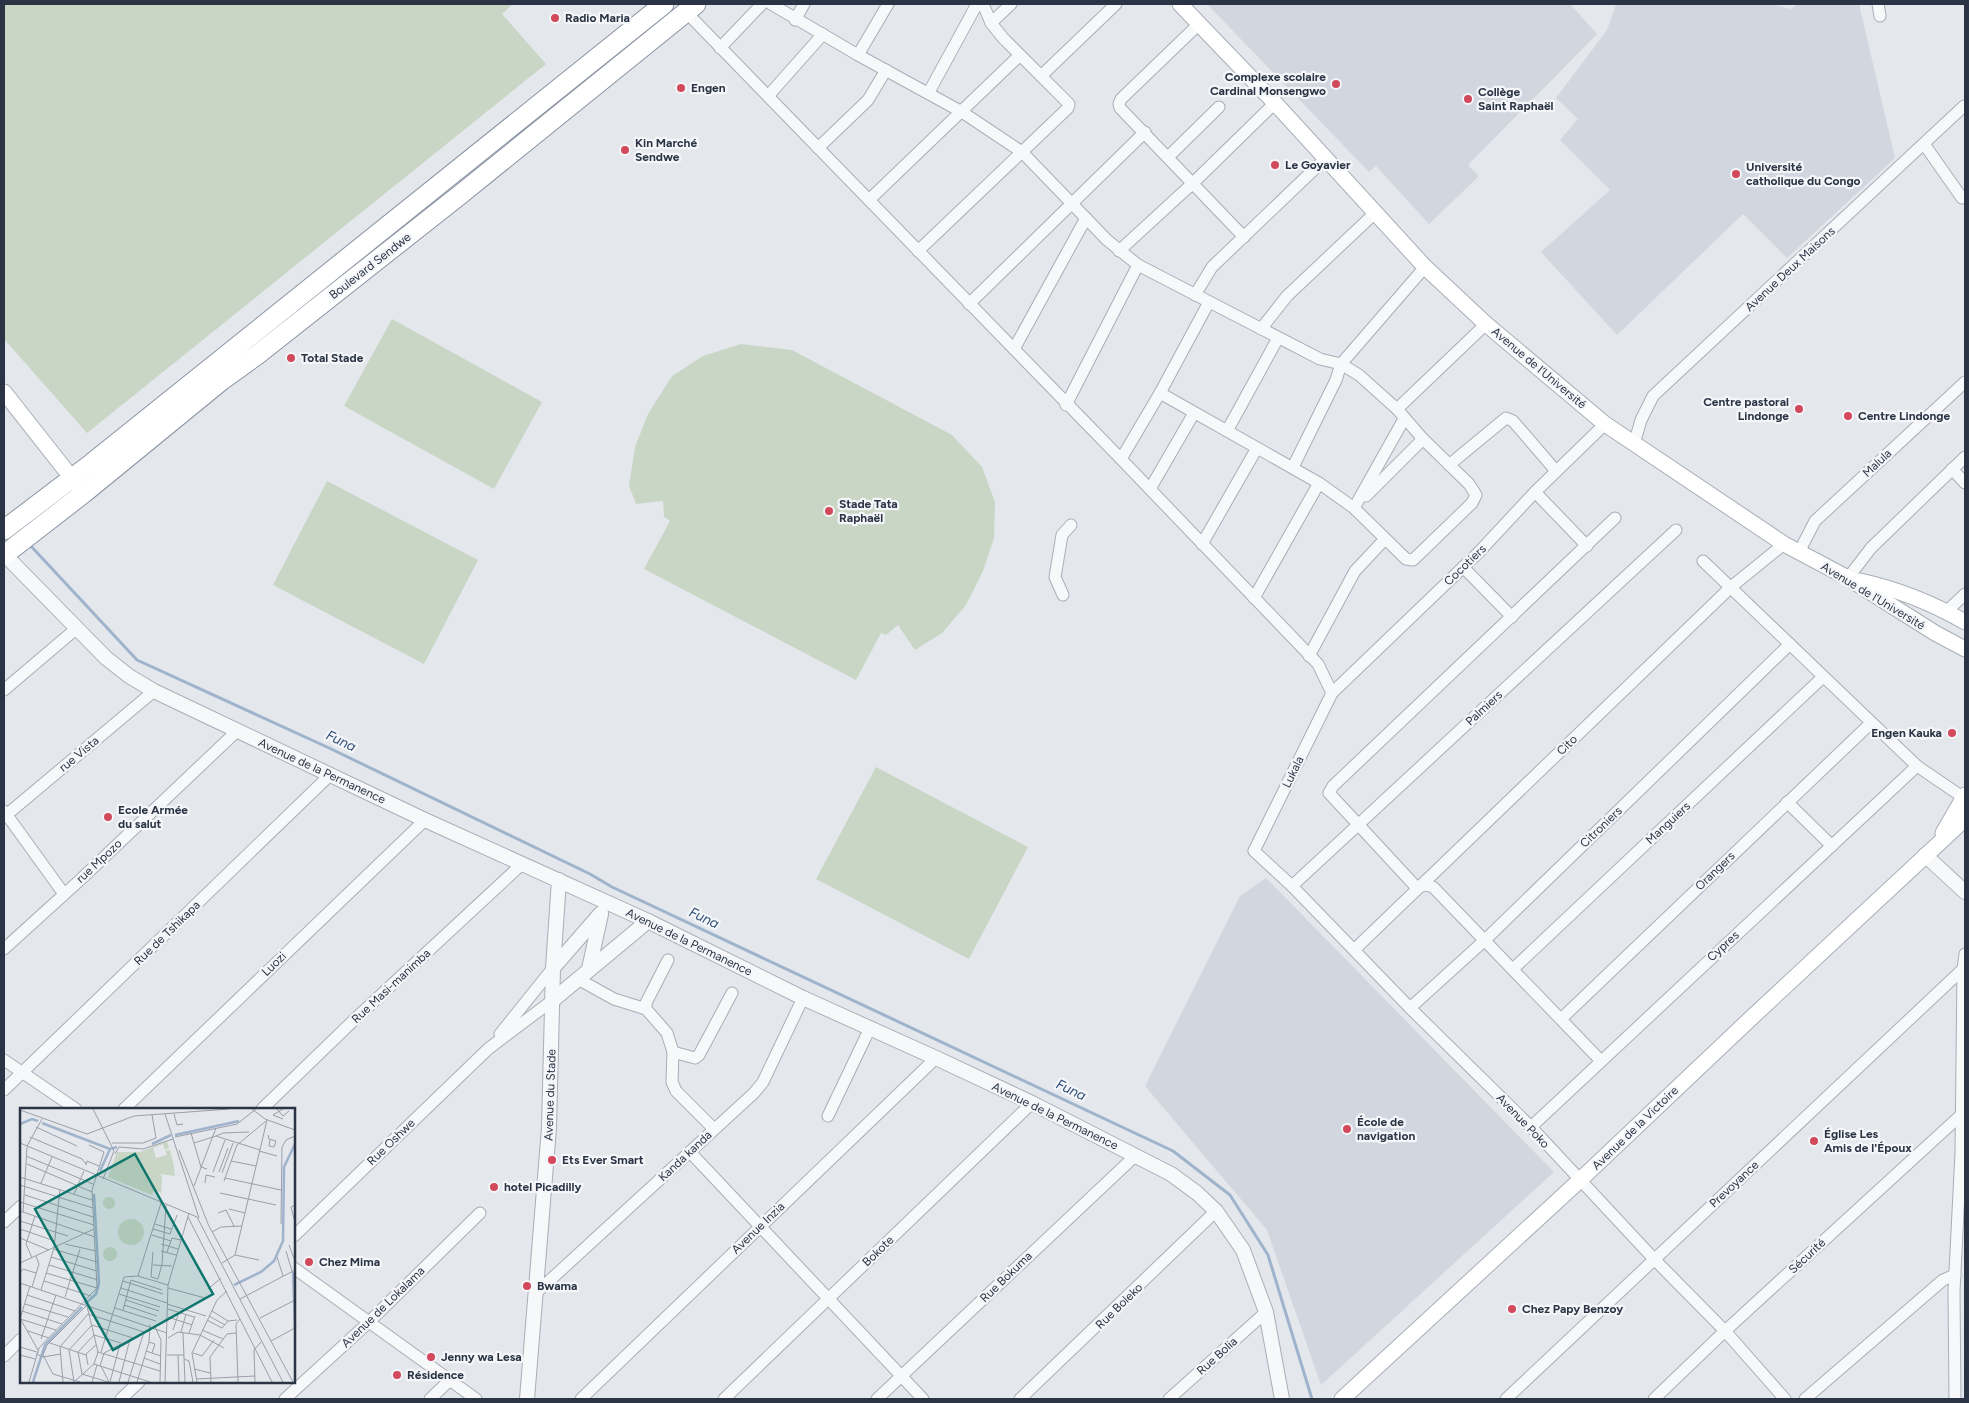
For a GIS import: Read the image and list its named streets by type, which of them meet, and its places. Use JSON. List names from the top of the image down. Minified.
{"streets":{"highway":["Boulevard Sendwe"],"main road":["Avenue de l’Université","Avenue de la Victoire"],"street":["Avenue Deux Maisons","Malula","Cocotiers","Palmiers","Cito","rue Vista","Avenue de la Permanence","Lukala","Manguiers","Citroniers","rue Mpozo","Orangers","Rue de Tshikapa","Cypres","Luozi","Rue Masi-manimba","Avenue du Stade","Avenue Poko","Rue Oshwe","Kanda kanda","Prevoyance","Avenue Inzia","Bokote","Sécurité","Rue Bokuma","Rue Boleko","Avenue de Lokalama","Rue Bolia"]},"crossings":[["Boulevard Sendwe","Avenue de la Permanence"],["Avenue Deux Maisons","Avenue de l’Université"],["Avenue de l’Université","Malula"],["Avenue de l’Université","Cocotiers"],["Avenue de l’Université","Cito"],["Cocotiers","Lukala"],["Palmiers","Avenue Poko"],["Cito","Avenue Poko"],["rue Vista","Avenue de la Permanence"],["Avenue de la Permanence","rue Mpozo"],["Avenue de la Permanence","Rue de Tshikapa"],["Avenue de la Permanence","Luozi"],["Avenue de la Permanence","Rue Masi-manimba"],["Avenue de la Permanence","Avenue du Stade"],["Avenue de la Permanence","Kanda kanda"],["Avenue de la Permanence","Avenue Inzia"],["Avenue de la Permanence","Bokote"],["Avenue de la Permanence","Rue Bokuma"],["Avenue de la Permanence","Rue Boleko"],["Avenue de la Permanence","Rue Bolia"],["Lukala","Avenue Poko"],["Citroniers","Avenue Poko"],["Cypres","Avenue Poko"],["Avenue du Stade","Kanda kanda"],["Avenue Poko","Avenue de la Victoire"],["Avenue Poko","Prevoyance"],["Avenue Poko","Sécurité"]],"water":["Funa"],"places":["Radio Maria","Complexe scolaire Cardinal Monsengwo","Engen","Collège Saint Raphaël","Kin Marché Sendwe","Le Goyavier","Université catholique du Congo","Total Stade","Centre pastoral Lindonge","Centre Lindonge","Stade Tata Raphaël","Engen Kauka","Ecole Armée du salut","École de navigation","Église Les Amis de l'Époux","Ets Ever Smart","hotel Picadilly","Chez Mima","Bwama","Chez Papy Benzoy","Jenny wa Lesa","Résidence"]}
